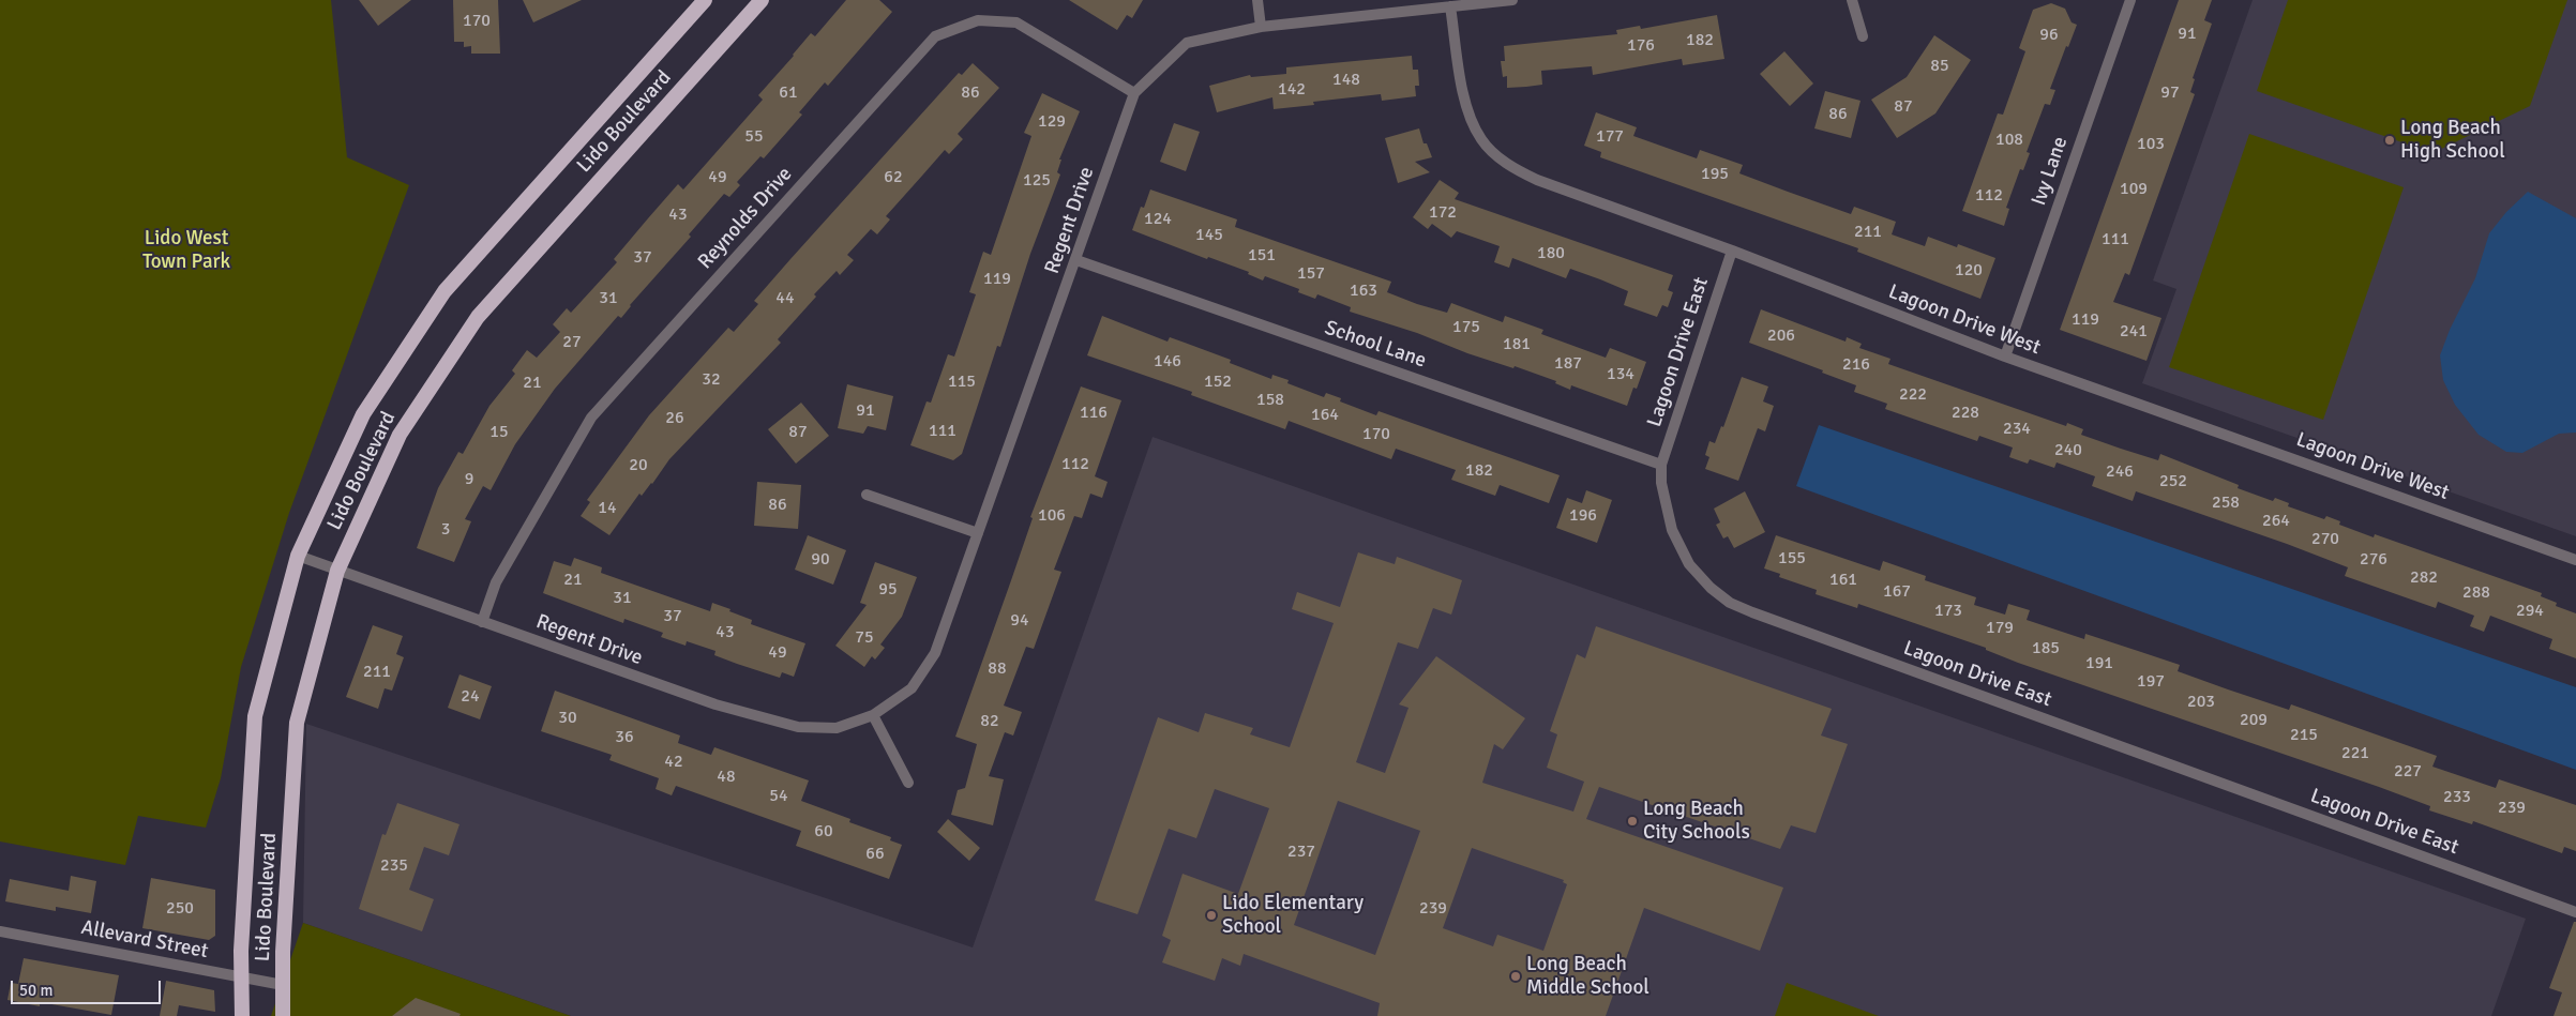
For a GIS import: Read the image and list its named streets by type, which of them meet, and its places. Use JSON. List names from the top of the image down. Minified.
{"streets":{"highway":["Lido Boulevard"],"street":["Ivy Lane","Reynolds Drive","Regent Drive","Lagoon Drive West","School Lane","Lagoon Drive East","Allevard Street"]},"crossings":[["Lido Boulevard","Regent Drive"],["Lido Boulevard","Allevard Street"],["Ivy Lane","Lagoon Drive West"],["Reynolds Drive","Regent Drive"],["Regent Drive","Lagoon Drive West"],["Regent Drive","School Lane"],["Lagoon Drive West","Lagoon Drive East"],["School Lane","Lagoon Drive East"]],"parks":["Lido West Town Park"],"places":["Long Beach High School","Long Beach City Schools","Lido Elementary School","Long Beach Middle School"],"house_numbers":["170","91","96","182","176","85","148","142","61","86","97","87","86","129","55","177","108","103","195","49","62","125","109","112","172","43","124","211","145","111","180","151","37","120","157","119","163","31","44","119","175","241","206","27","181","146","187","216","134","32","115","152","21","222","158","91","116","228","164","26","234","111","15","87","170","240","112","20","182","246","9","252","258","86","14","106","196","264","3","270","155","90","276","282","21","161","95","167","288","31","173","294","37","94","179","43","75","185","49","191","88","211","197","24","203","30","209","82","215","36","221","42","227","48","54","233","239","60","237","66","235","250","239"],"scale_bar":"50 m"}
